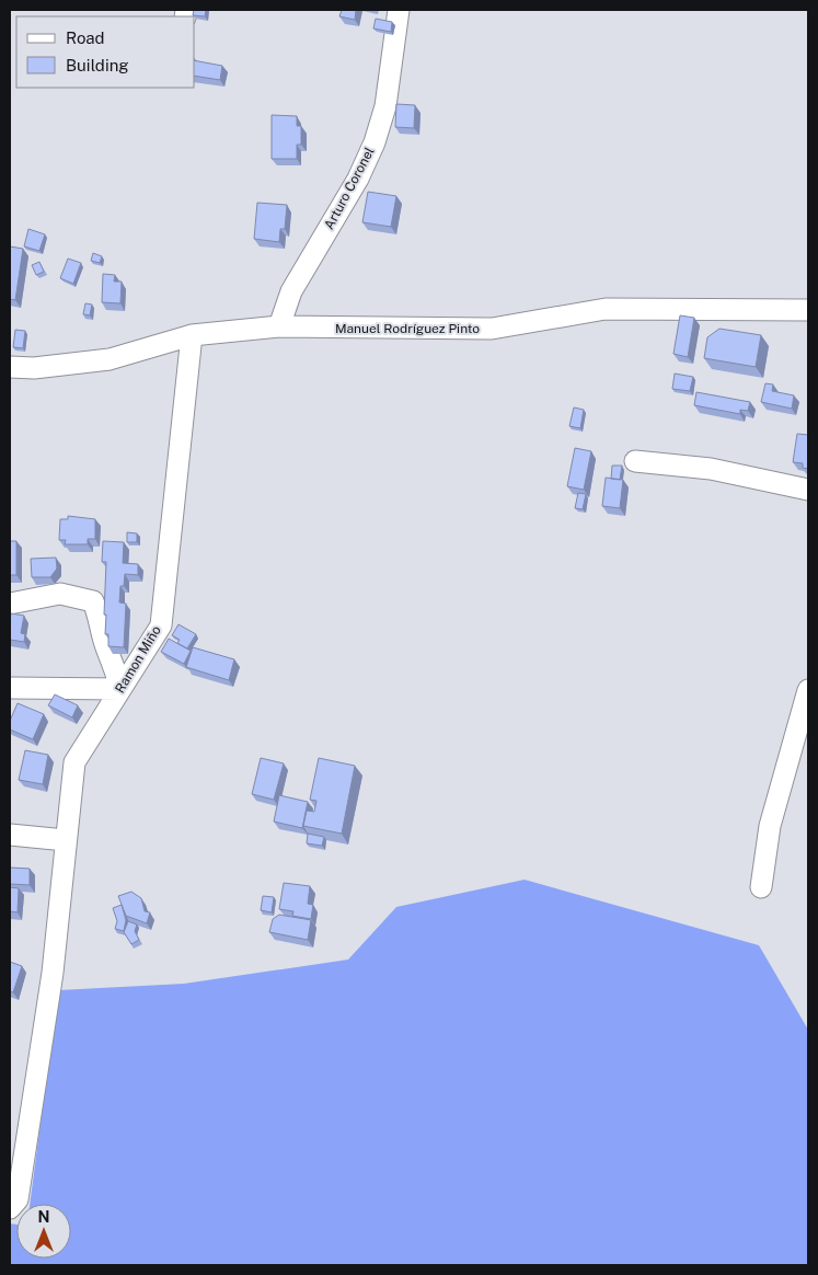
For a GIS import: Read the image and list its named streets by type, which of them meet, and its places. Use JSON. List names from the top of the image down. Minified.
{"streets":{"street":["Arturo Coronel","Manuel Rodríguez Pinto","Ramon Miño"]},"crossings":[["Arturo Coronel","Manuel Rodríguez Pinto"],["Manuel Rodríguez Pinto","Ramon Miño"]],"legend":["Road","Building"],"north":"top"}
